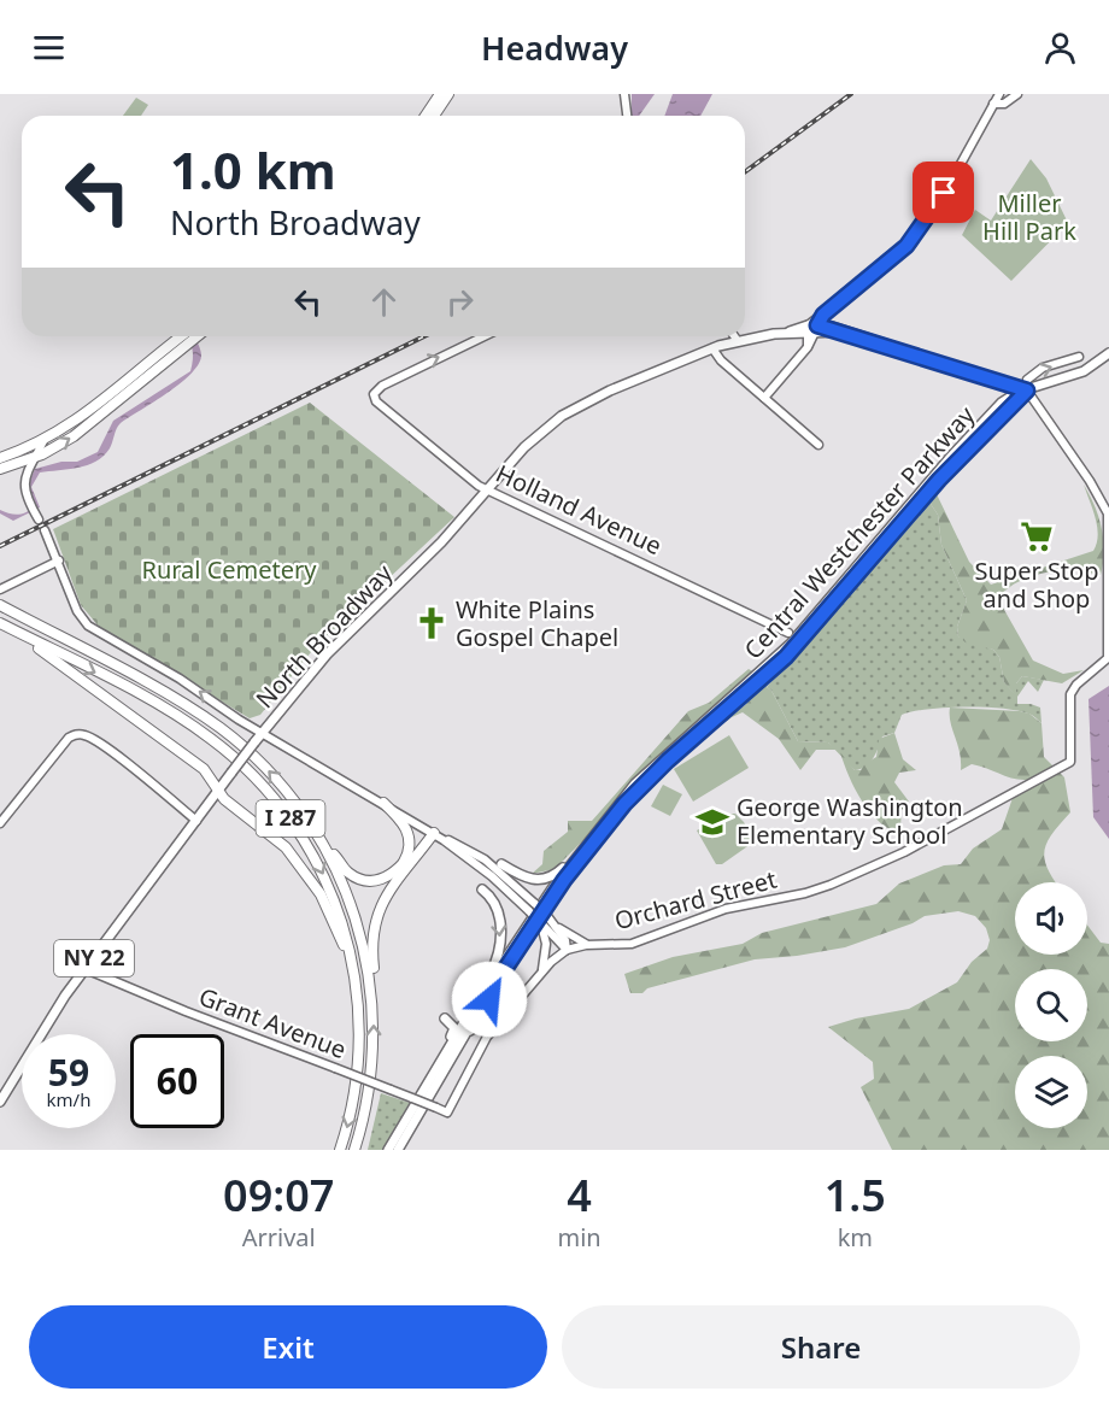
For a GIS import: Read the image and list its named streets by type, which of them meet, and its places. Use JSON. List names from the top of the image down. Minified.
{"streets":{"highway":["I 287"],"main road":["Central Westchester Parkway","North Broadway","NY 22"],"street":["Holland Avenue","Orchard Street","Grant Avenue"]},"crossings":[["Holland Avenue","North Broadway"],["Central Westchester Parkway","North Broadway"],["Central Westchester Parkway","Orchard Street"],["North Broadway","Orchard Street"],["North Broadway","Grant Avenue"]],"parks":["Miller Hill Park","Rural Cemetery"],"places":{"supermarket":["Super Stop and Shop"],"church":["White Plains Gospel Chapel"],"school or university":["George Washington Elementary School"]},"page":{"header":"Headway","turn":["1.0 km","North Broadway"],"speed":"59 km/h","limit":"60","eta":["09:07","Arrival","4","min","1.5","km"],"buttons":["Exit","Share"]}}
